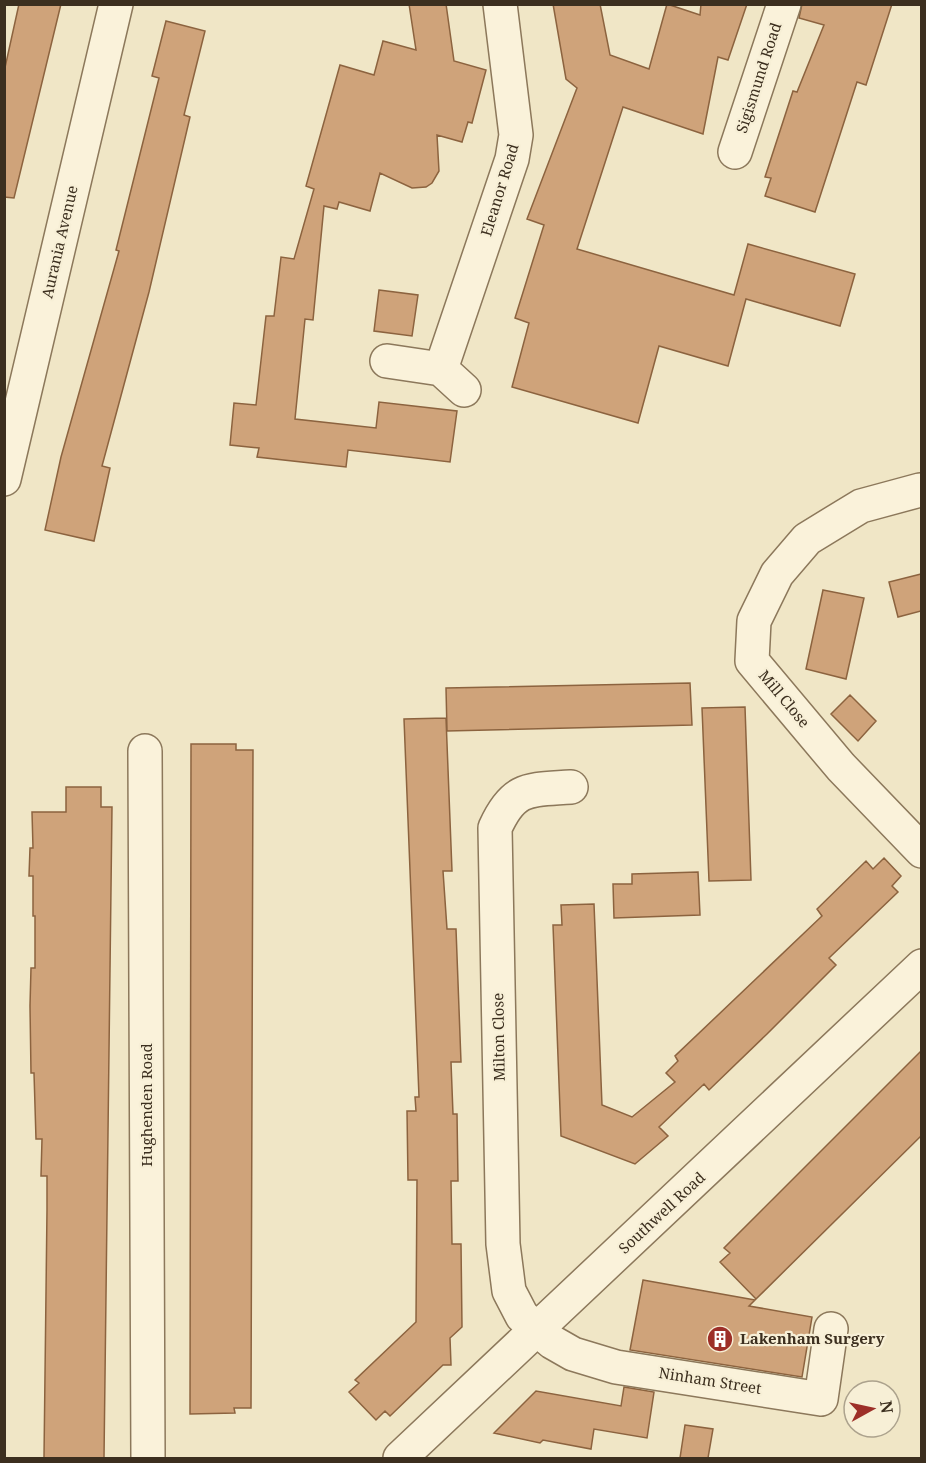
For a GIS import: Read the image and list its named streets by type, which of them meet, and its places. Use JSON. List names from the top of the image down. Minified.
{"streets":{"street":["Sigismund Road","Eleanor Road","Aurania Avenue","Mill Close","Milton Close","Hughenden Road","Southwell Road","Ninham Street"]},"crossings":[["Milton Close","Southwell Road"],["Milton Close","Ninham Street"],["Southwell Road","Ninham Street"]],"places":{"building":["Lakenham Surgery"]},"north":"right"}
